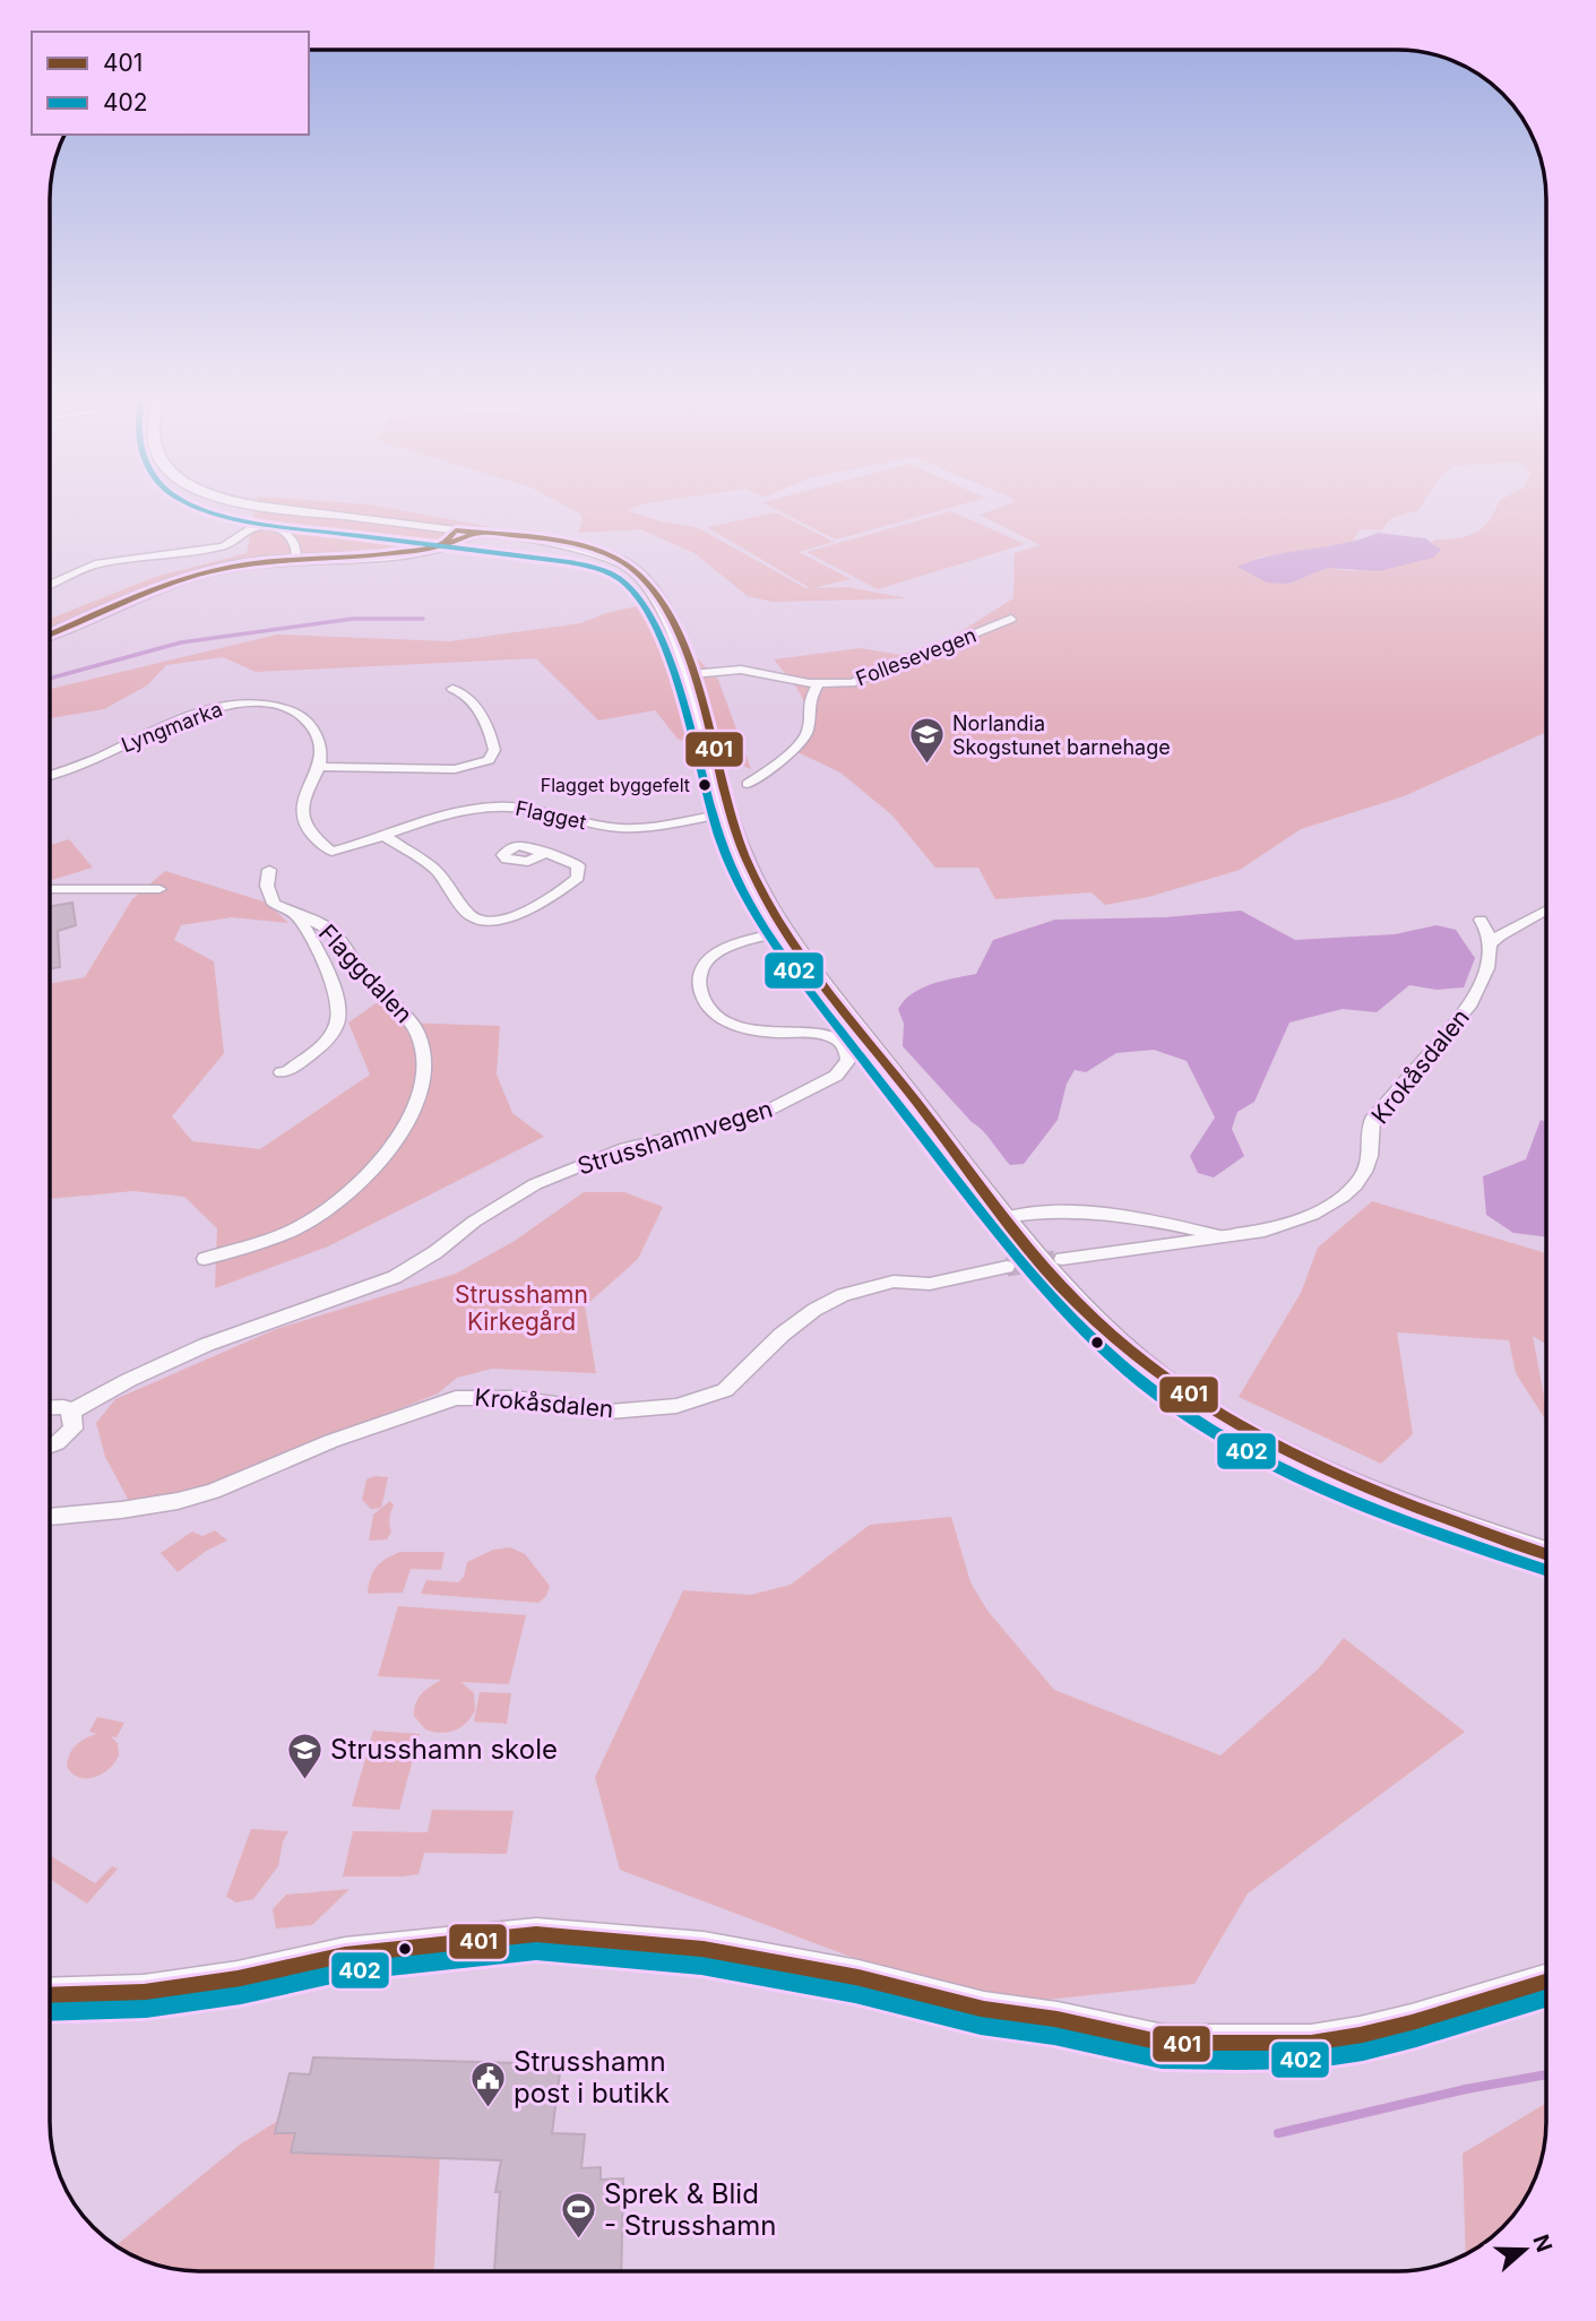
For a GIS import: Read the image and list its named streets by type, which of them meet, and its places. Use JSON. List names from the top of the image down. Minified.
{"streets":{"street":["Follesevegen","Lyngmarka","Flagget","Flaggdalen","Krokåsdalen","Strusshamnvegen"]},"crossings":[["Lyngmarka","Flagget"]],"parks":["Strusshamn Kirkegård"],"places":{"school or university":["Norlandia Skogstunet barnehage","Strusshamn skole"],"other":["Flagget byggefelt"],"public building":["Strusshamn post i butikk"],"sports":["Sprek & Blid - Strusshamn"]},"lines":["transit line 402","transit line 401"],"legend":["401","402"],"north":"right"}
